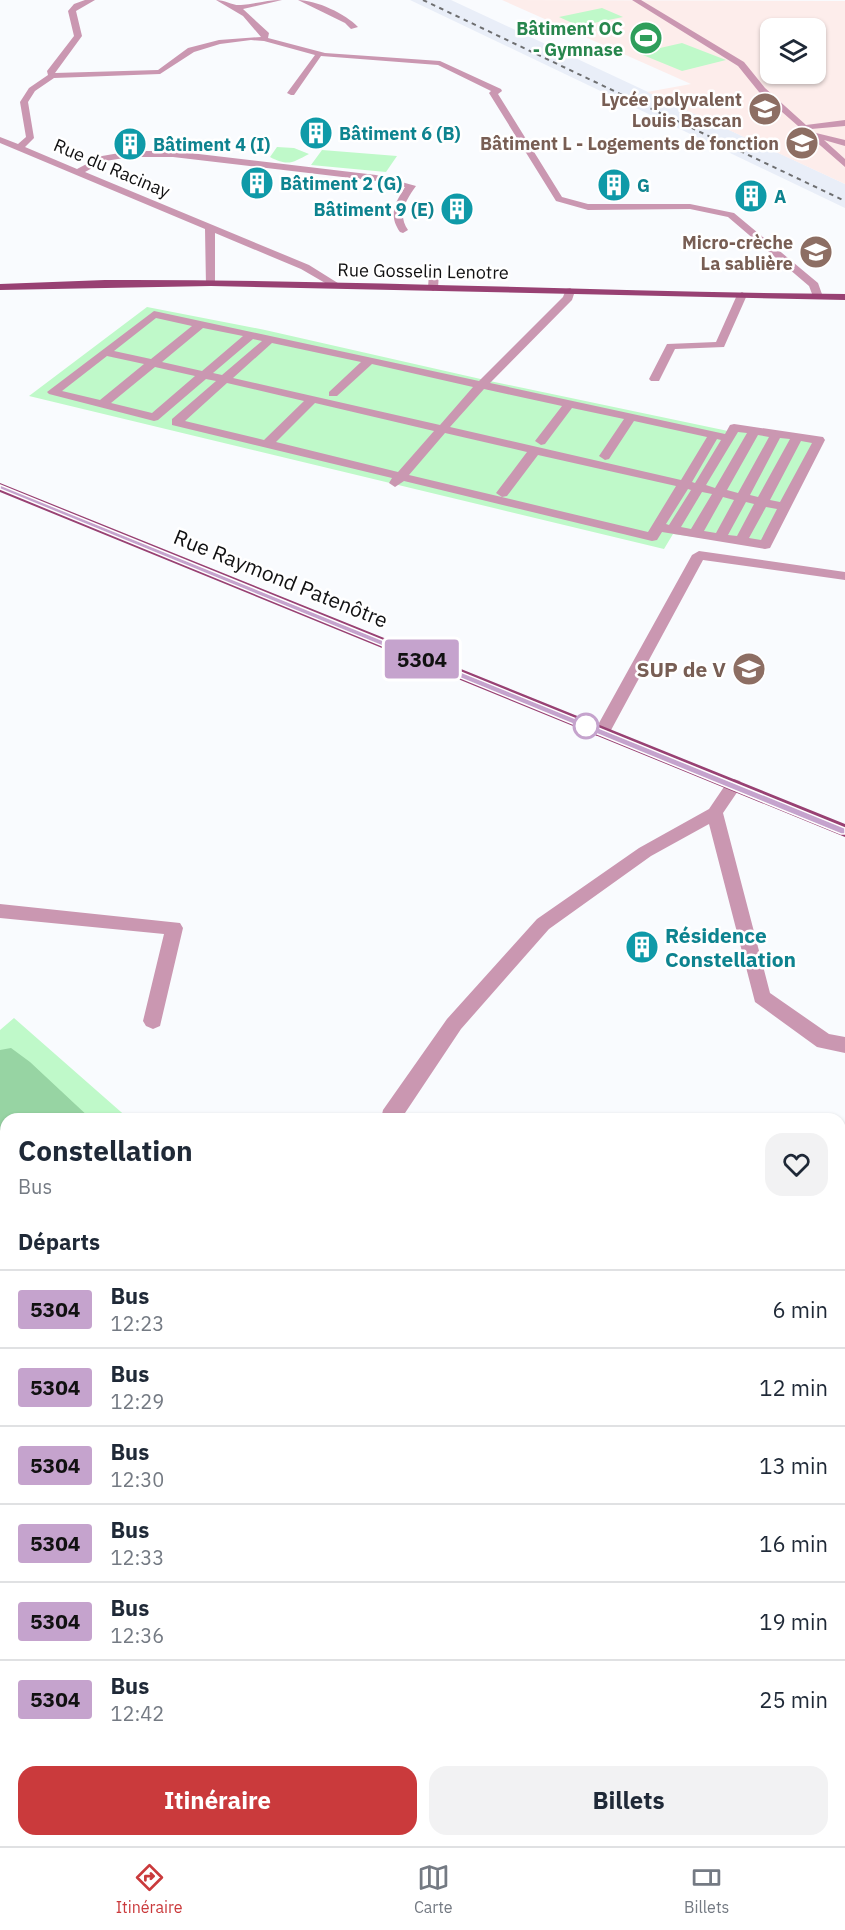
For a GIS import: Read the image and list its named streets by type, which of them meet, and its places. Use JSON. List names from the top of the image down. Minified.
{"streets":{"main road":["Rue Gosselin Lenotre","Rue Raymond Patenôtre"],"street":["Rue du Racinay"]},"crossings":[["Rue du Racinay","Rue Gosselin Lenotre"]],"places":{"sports":["Bâtiment OC - Gymnase"],"school or university":["Lycée polyvalent Louis Bascan","Bâtiment L - Logements de fonction","Micro-crèche La sablière","SUP de V"],"building":["Bâtiment 6 (B)","Bâtiment 4 (I)","Bâtiment 2 (G)","G","A","Bâtiment 9 (E)","Résidence Constellation"]},"lines":["bus line 5304"],"page":{"on_map":"5304","heading":[["Constellation","Bus"],"Départs"],"list":[{"mark":"5304","name":"Bus","note":"12:23","value":"6 min"},{"mark":"5304","name":"Bus","note":"12:29","value":"12 min"},{"mark":"5304","name":"Bus","note":"12:30","value":"13 min"},{"mark":"5304","name":"Bus","note":"12:33","value":"16 min"},{"mark":"5304","name":"Bus","note":"12:36","value":"19 min"},{"mark":"5304","name":"Bus","note":"12:42","value":"25 min"}],"buttons":["Itinéraire","Billets"],"tabs":["Itinéraire","Carte","Billets"]}}
